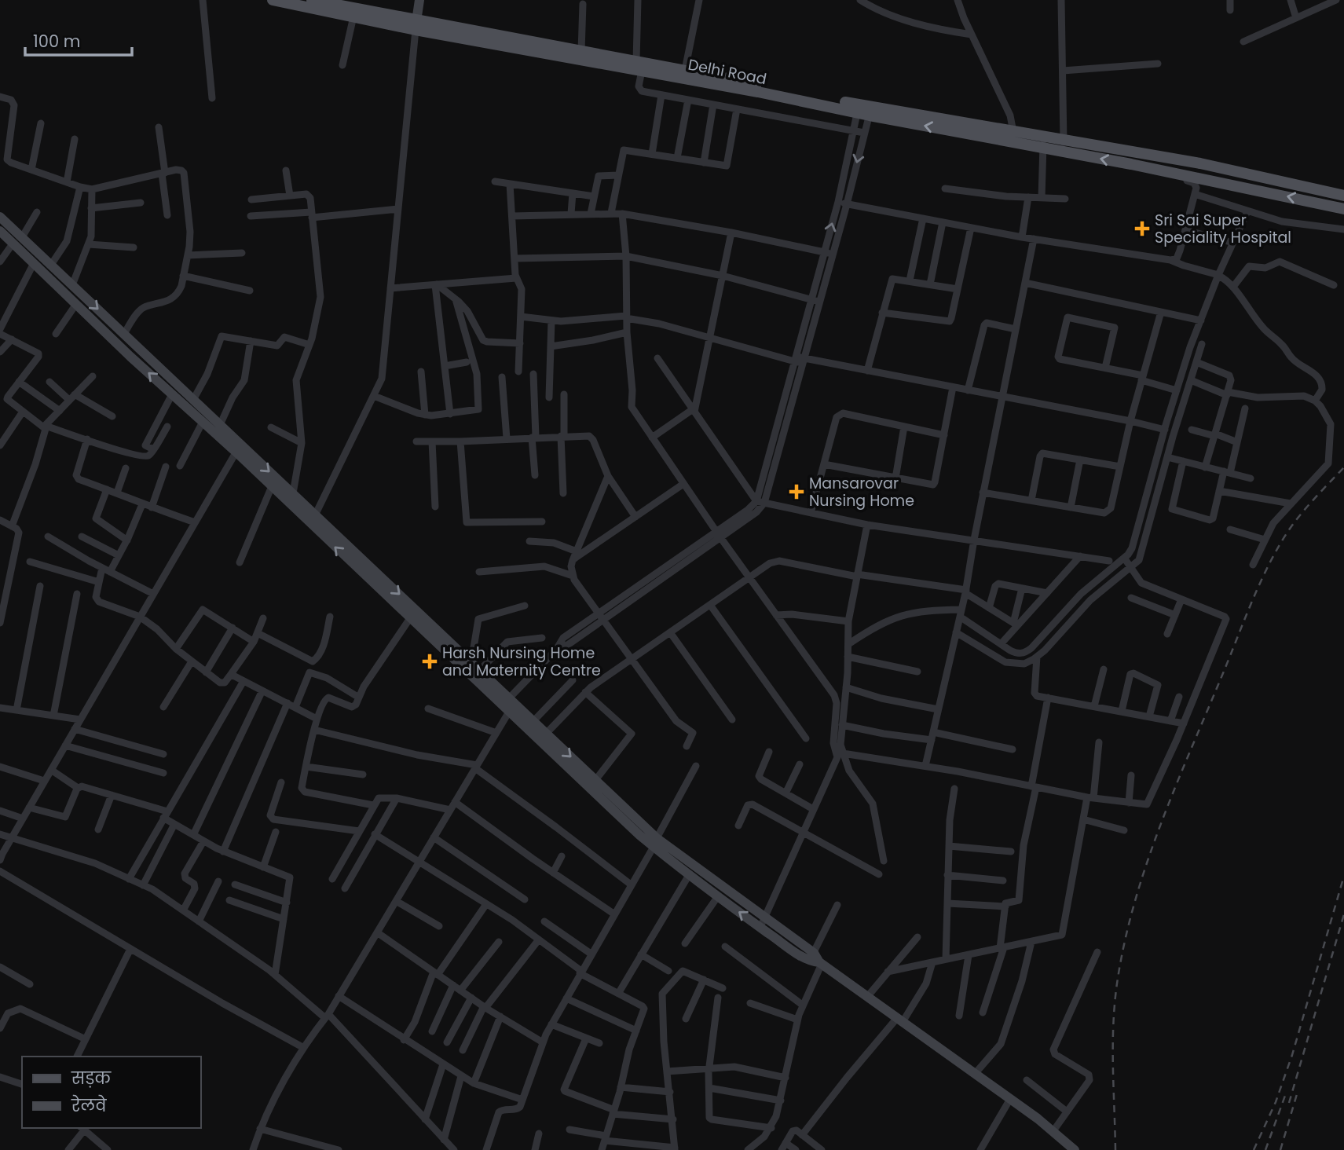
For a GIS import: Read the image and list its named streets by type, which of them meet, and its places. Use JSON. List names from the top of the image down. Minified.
{"streets":{"main road":["Delhi Road"]},"places":{"health":["Sri Sai Super Speciality Hospital","Mansarovar Nursing Home","Harsh Nursing Home and Maternity Centre"]},"legend":["सड़क","रेलवे"],"scale_bar":"100 m"}
